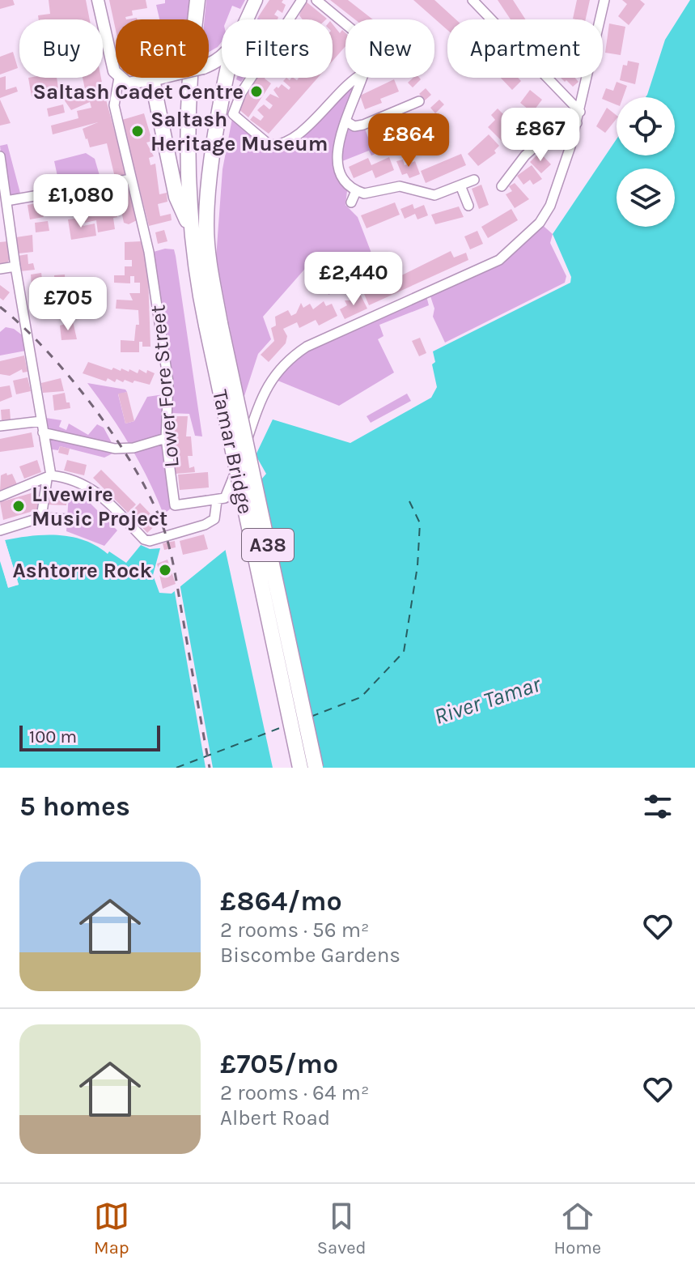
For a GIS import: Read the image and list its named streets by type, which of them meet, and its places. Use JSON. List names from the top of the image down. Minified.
{"streets":{"highway":["Tamar Bridge","A38"],"street":["Lower Fore Street"]},"crossings":[["Tamar Bridge","A38"]],"water":["River Tamar"],"places":["Saltash Cadet Centre","Saltash Heritage Museum","Livewire Music Project","Ashtorre Rock"],"scale_bar":"100 m","page":{"chip":["Buy","Rent","Filters","New","Apartment"],"price":["£867","£864","£1,080","£2,440","£705"],"scale":"100 m","heading":"5 homes","list":[{"name":"£864/mo","note":"2 rooms · 56 m² · Biscombe Gardens"},{"name":"£705/mo","note":"2 rooms · 64 m² · Albert Road"}],"tabs":["Map","Saved","Home"]}}
